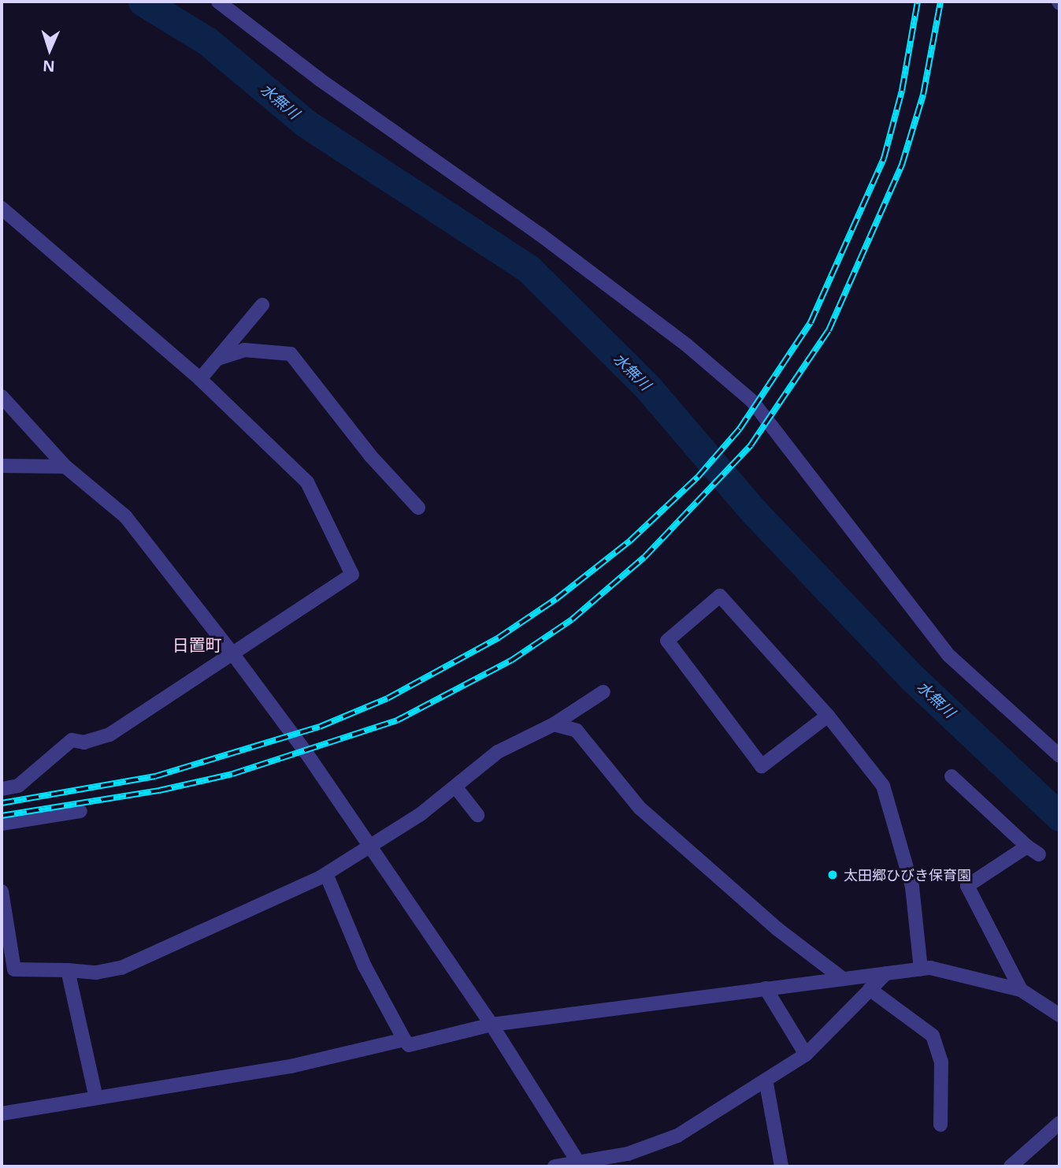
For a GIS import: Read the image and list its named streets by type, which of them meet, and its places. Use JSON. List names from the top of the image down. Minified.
{"districts":["日置町"],"water":["水無川"],"places":["太田郷ひびき保育園"],"north":"bottom"}
